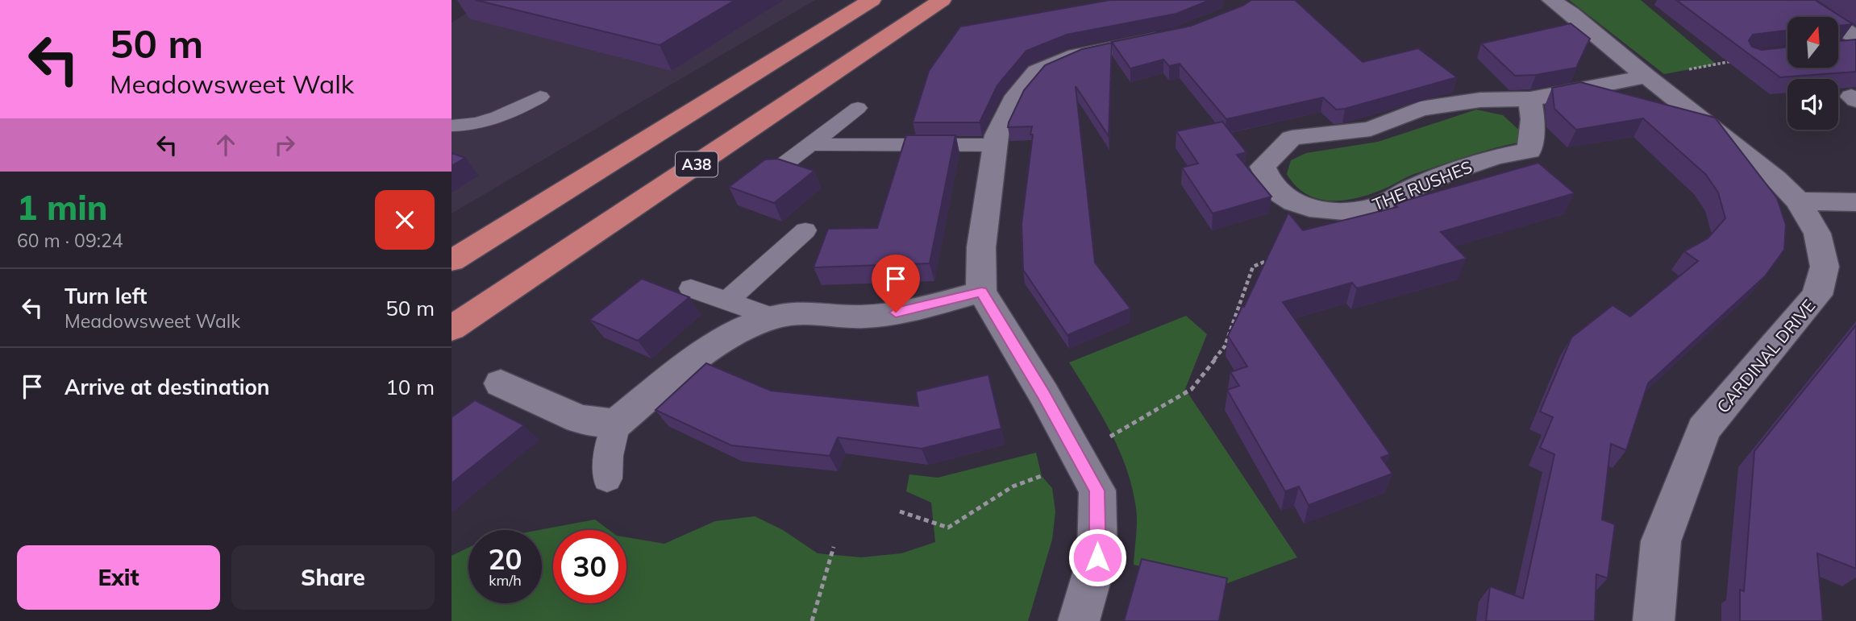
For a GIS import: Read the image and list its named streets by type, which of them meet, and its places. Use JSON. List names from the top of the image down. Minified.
{"streets":{"highway":["A38"],"street":["THE RUSHES","CARDINAL DRIVE"]},"crossings":[["THE RUSHES","CARDINAL DRIVE"]],"north":"top","page":{"turn":["50 m","Meadowsweet Walk"],"heading":["1 min","60 m · 09:24"],"list":[{"name":"Turn left","note":"Meadowsweet Walk","value":"50 m"},{"name":"Arrive at destination","value":"10 m"}],"speed":"20 km/h","limit":"30","buttons":["Exit","Share"]}}
